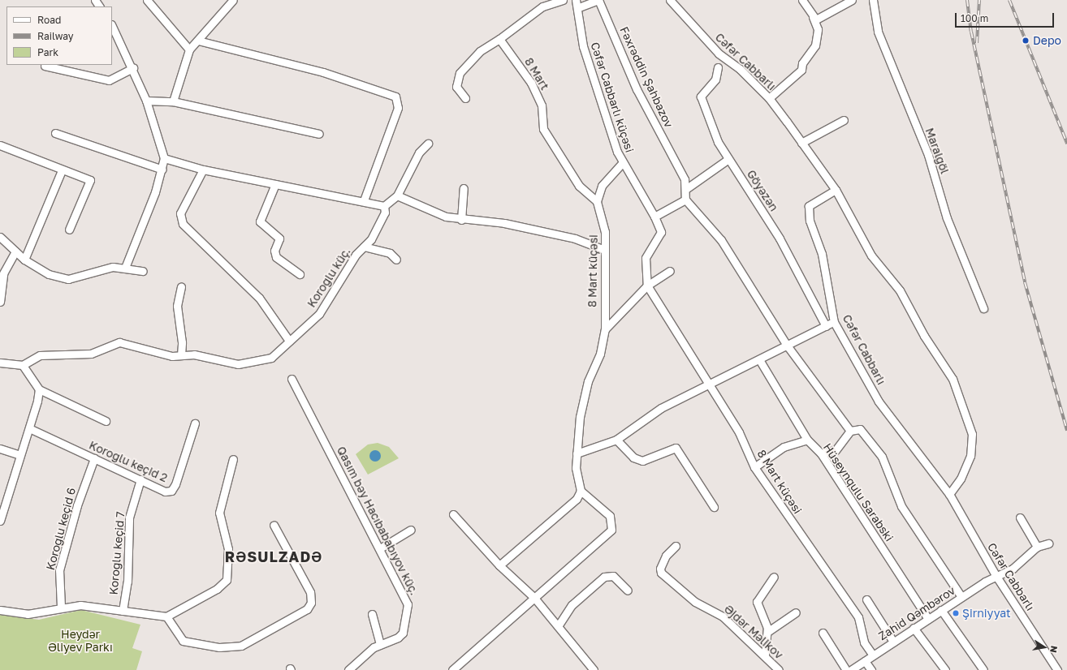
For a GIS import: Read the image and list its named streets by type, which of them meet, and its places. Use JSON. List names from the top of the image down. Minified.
{"streets":{"street":["Cəfər Cabbarlı","8 Mart","Fəxrəddin Şahbazov","Cəfər Cabbarlı küçəsi","Maralgöl","Göyəzən","8 Mart küçəsi","Koroğlu küç.","Koroğlu keçid 2","Hüseynqulu Sarabski","Qasım bəy Hacıbababıyov küç.","Koroğlu keçid 6","Koroğlu keçid 7","Zahid Qəmbərov","Əjdər Məlikov"]},"crossings":[["Cəfər Cabbarlı","Zahid Qəmbərov"],["8 Mart","8 Mart küçəsi"],["8 Mart küçəsi","Zahid Qəmbərov"],["Koroğlu keçid 2","Koroğlu keçid 6"],["Koroğlu keçid 2","Koroğlu keçid 7"],["Hüseynqulu Sarabski","Zahid Qəmbərov"]],"districts":["RƏSULZADƏ"],"parks":["Heydər Əliyev Parkı"],"places":["Depo","Şirniyyat"],"legend":["Road","Railway","Park"],"scale_bar":"100 m","north":"right"}
